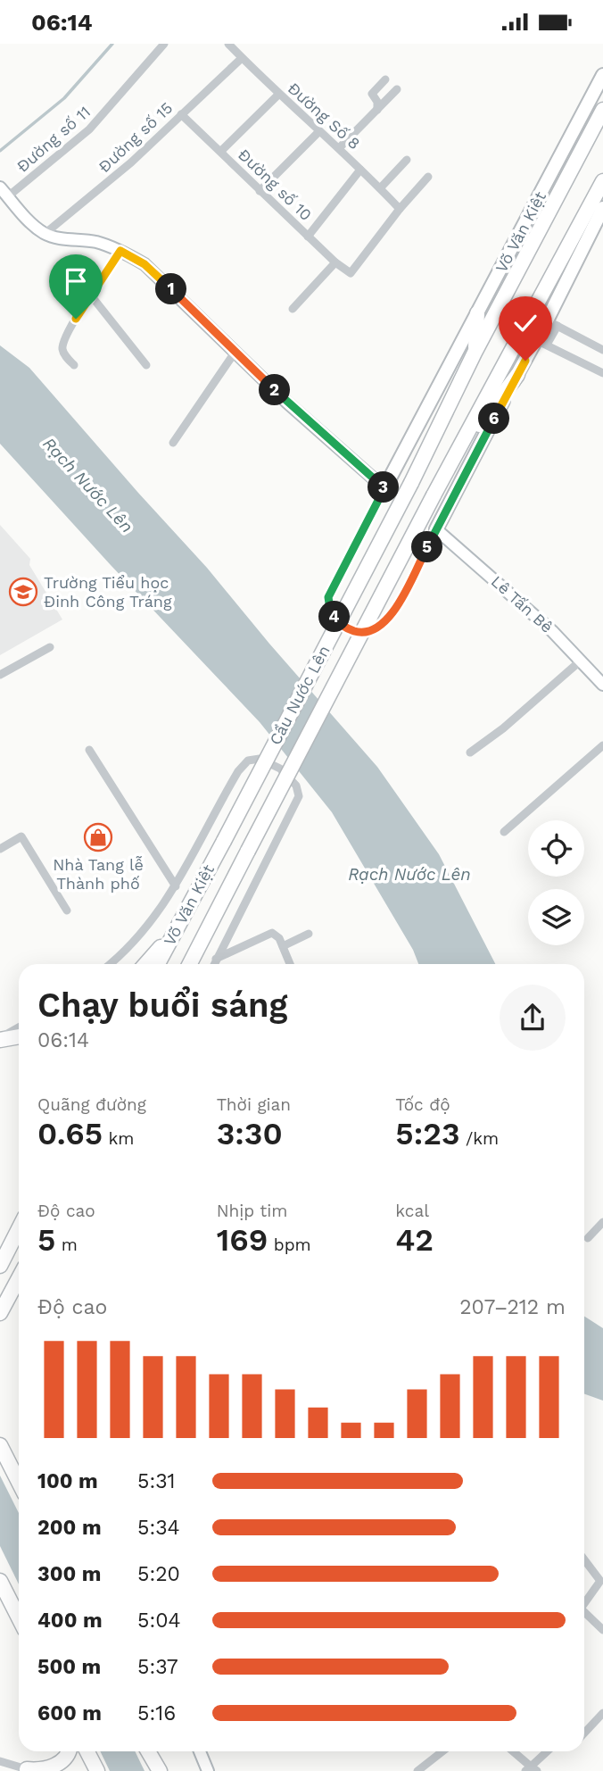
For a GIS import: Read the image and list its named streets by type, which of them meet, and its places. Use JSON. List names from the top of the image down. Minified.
{"streets":{"highway":["Võ Văn Kiệt","Cầu Nước Lên"],"street":["Đường Số 8","Đường số 15","Đường số 11","Đường số 10","Lê Tấn Bê"]},"crossings":[["Đường Số 8","Đường số 15"],["Đường Số 8","Đường số 10"],["Đường số 15","Đường số 10"],["Võ Văn Kiệt","Cầu Nước Lên"]],"water":["Rạch Nước Lên"],"places":{"school or university":["Trường Tiểu học Đinh Công Tráng"],"shop":["Nhà Tang lễ Thành phố"]},"page":{"status":"06:14","pins":["1","2","6","3","5","4"],"heading":["Chạy buổi sáng","06:14"],"stats":[["Quãng đường","0.65 km"],["Thời gian","3:30"],["Tốc độ","5:23 /km"],["Độ cao","5 m"],["Nhịp tim","169 bpm"],["kcal","42"]],"chart":["Độ cao","207–212 m"],"list":[{"name":"100 m","note":"5:31"},{"name":"200 m","note":"5:34"},{"name":"300 m","note":"5:20"},{"name":"400 m","note":"5:04"},{"name":"500 m","note":"5:37"},{"name":"600 m","note":"5:16"}]}}
